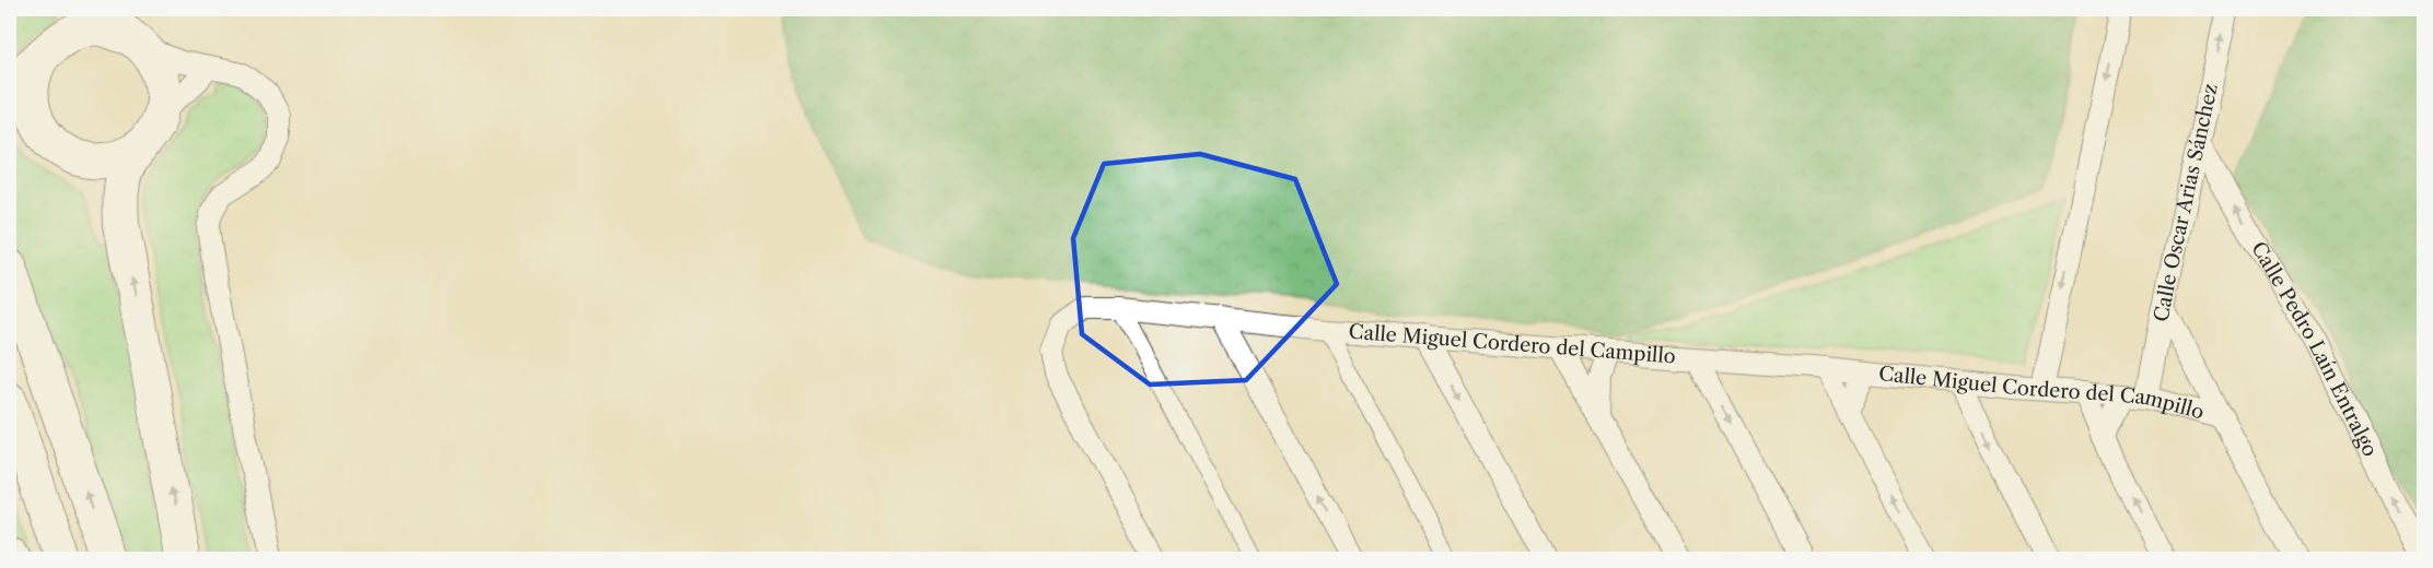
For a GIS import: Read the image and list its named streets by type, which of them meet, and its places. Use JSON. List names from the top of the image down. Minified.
{"streets":{"street":["Calle Oscar Arias Sánchez","Calle Miguel Cordero del Campillo","Calle Pedro Laín Entralgo"]},"crossings":[["Calle Oscar Arias Sánchez","Calle Miguel Cordero del Campillo"],["Calle Oscar Arias Sánchez","Calle Pedro Laín Entralgo"]]}
